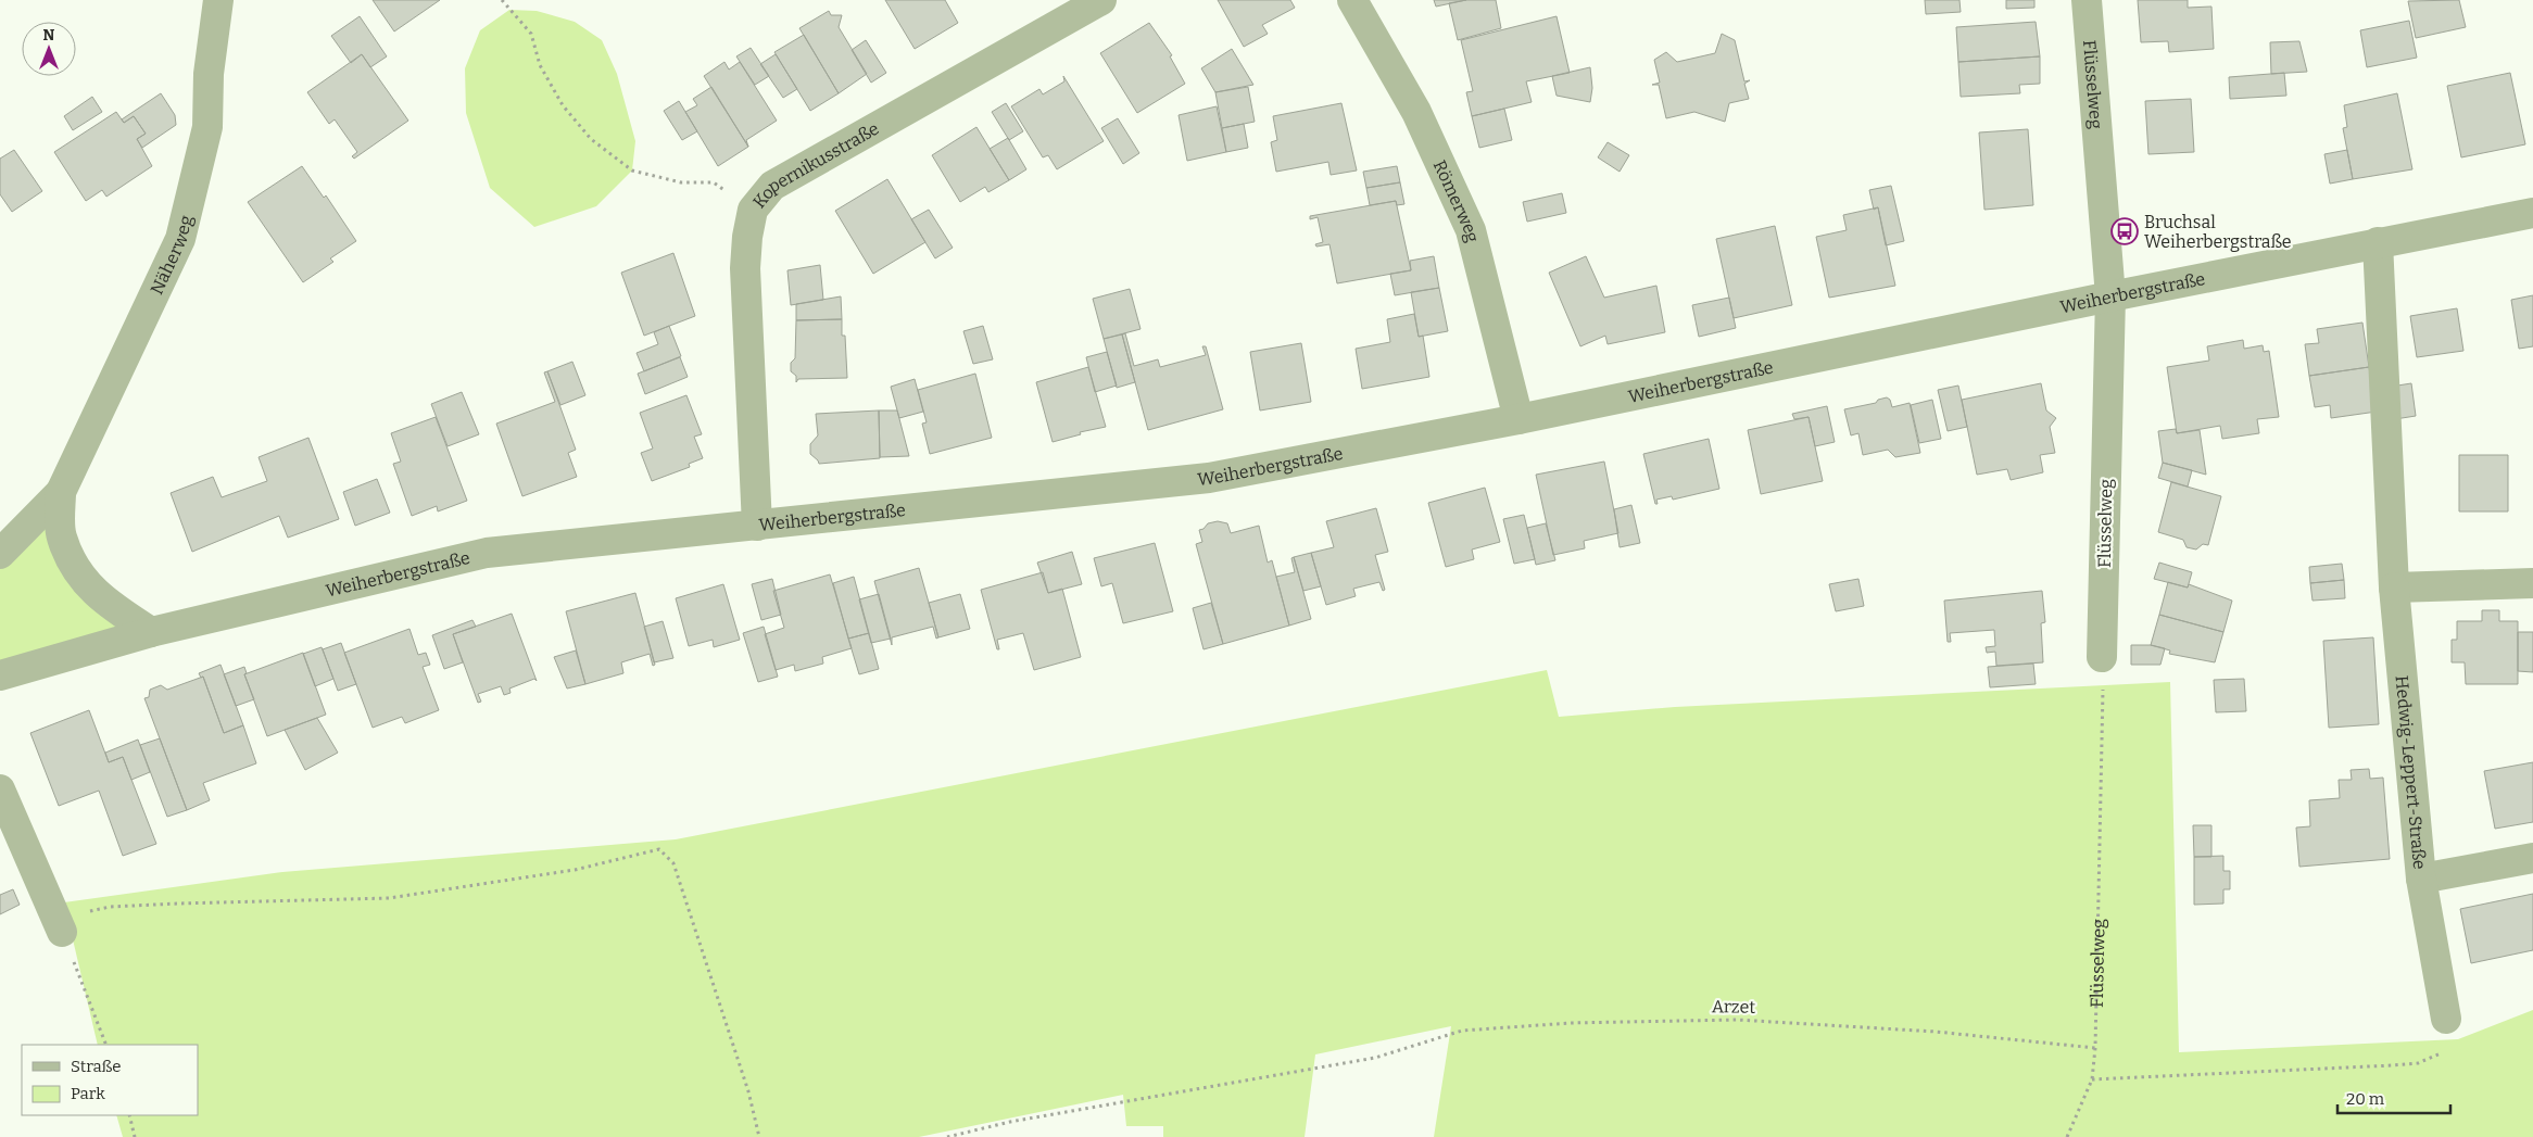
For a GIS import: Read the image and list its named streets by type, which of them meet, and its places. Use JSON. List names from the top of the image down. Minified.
{"streets":{"street":["Flüsselweg","Kopernikusstraße","Römerweg","Näherweg","Weiherbergstraße","Hedwig-Leppert-Straße"],"path":["Arzet"]},"crossings":[["Flüsselweg","Weiherbergstraße"],["Flüsselweg","Arzet"],["Kopernikusstraße","Weiherbergstraße"],["Römerweg","Weiherbergstraße"],["Näherweg","Weiherbergstraße"],["Weiherbergstraße","Hedwig-Leppert-Straße"]],"places":{"bus stop":["Bruchsal Weiherbergstraße"]},"legend":["Straße","Park"],"scale_bar":"20 m","north":"top"}
